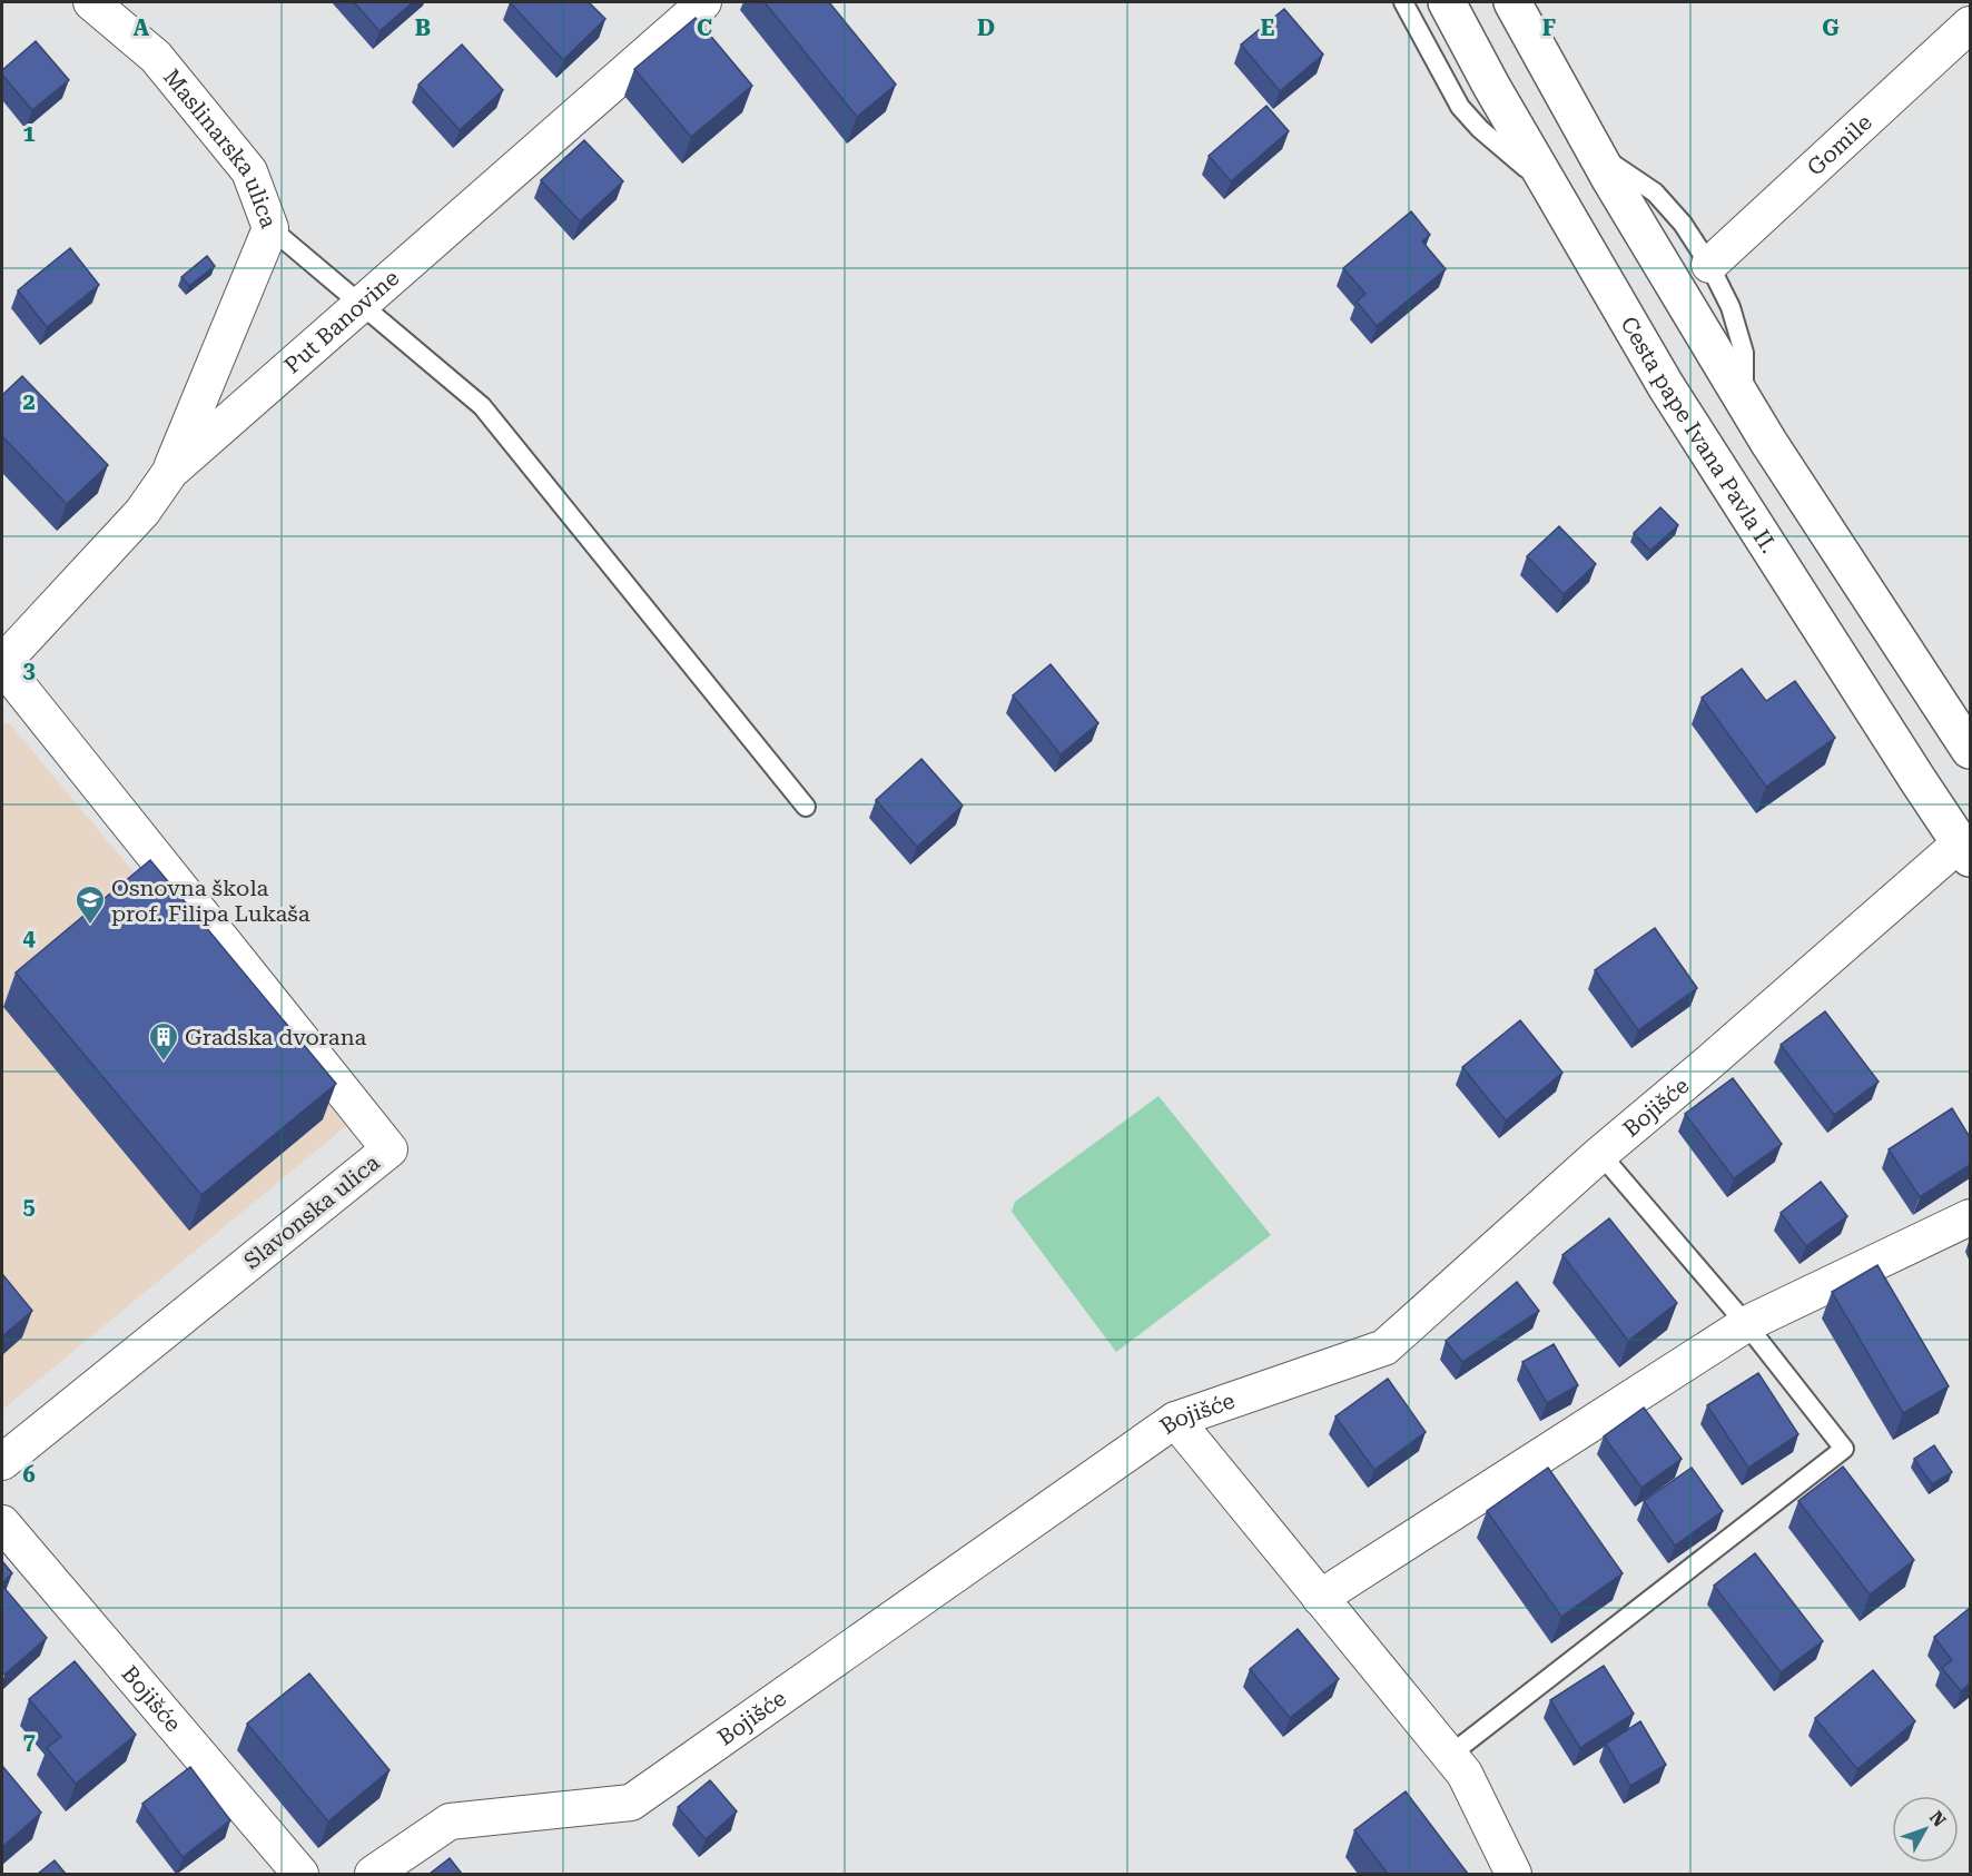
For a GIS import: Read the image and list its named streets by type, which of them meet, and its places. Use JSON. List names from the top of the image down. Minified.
{"streets":{"main road":["Cesta pape Ivana Pavla II."],"street":["Gomile","Maslinarska ulica","Put Banovine","Bojišće","Slavonska ulica"]},"crossings":[["Maslinarska ulica","Put Banovine"],["Put Banovine","Slavonska ulica"],["Cesta pape Ivana Pavla II.","Bojišće"]],"places":{"school or university":["Osnovna škola prof. Filipa Lukaša"],"building":["Gradska dvorana"]},"north":"top right","grid":{"columns":["A","B","C","D","E","F","G"],"rows":["1","2","3","4","5","6","7"]}}
